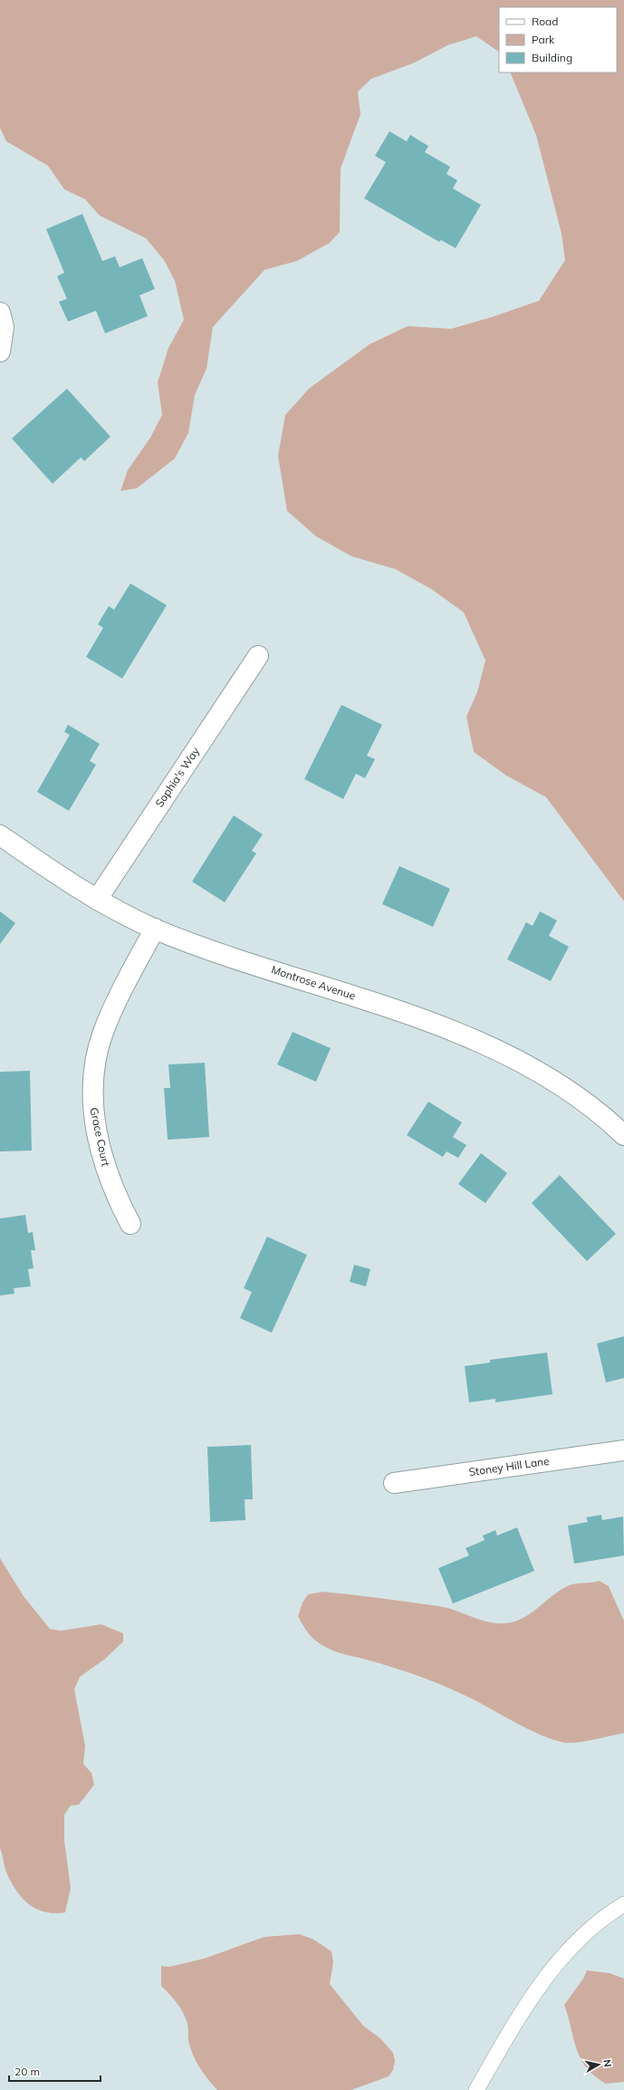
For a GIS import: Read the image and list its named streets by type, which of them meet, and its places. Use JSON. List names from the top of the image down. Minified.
{"streets":{"street":["Sophia's Way","Montrose Avenue","Grace Court","Stoney Hill Lane"]},"crossings":[["Sophia's Way","Montrose Avenue"],["Montrose Avenue","Grace Court"]],"legend":["Road","Park","Building"],"scale_bar":"20 m","north":"right"}
